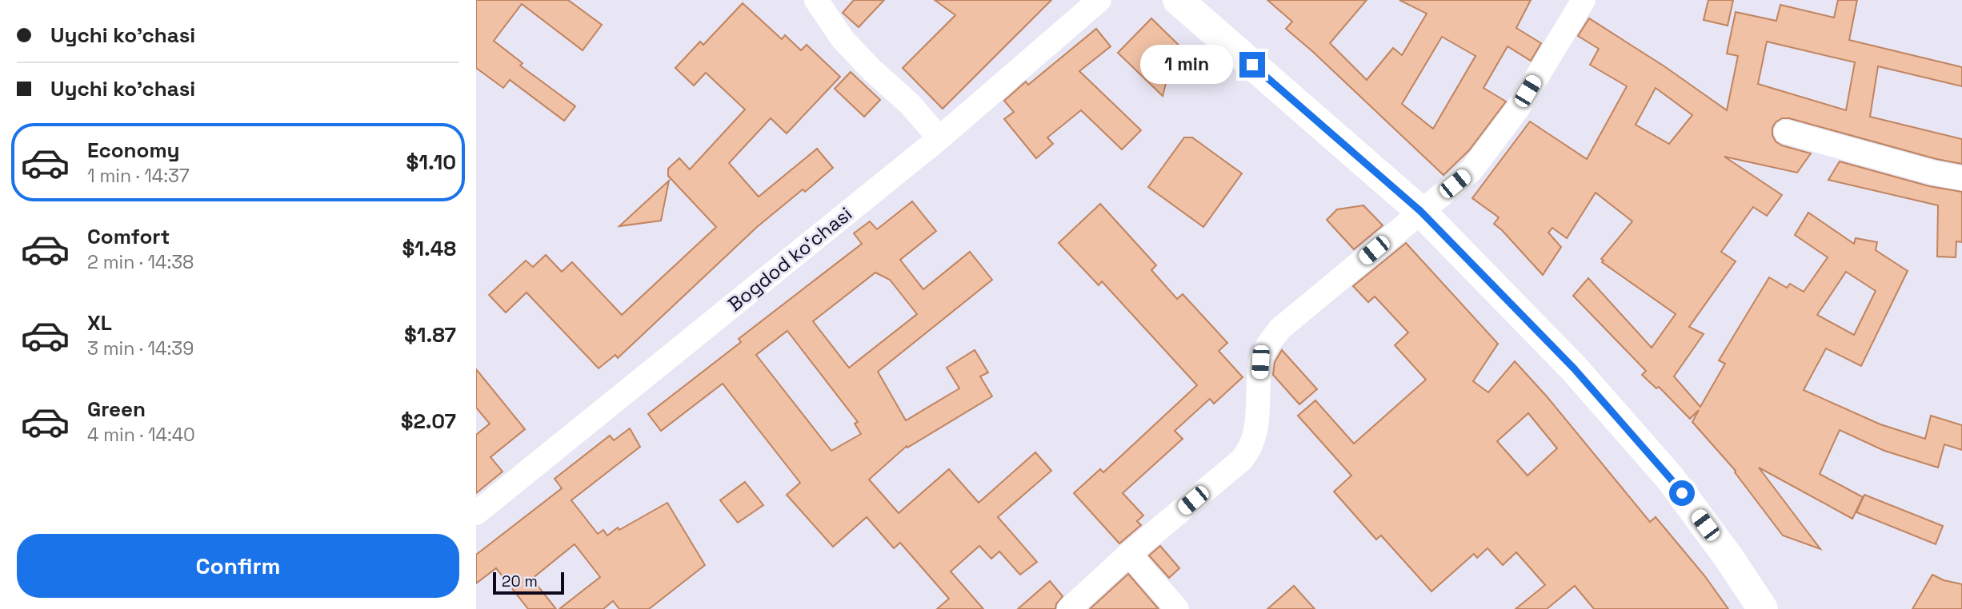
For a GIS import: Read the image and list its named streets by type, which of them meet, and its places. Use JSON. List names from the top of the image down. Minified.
{"streets":{"street":["Bogdod koʻchasi"]},"scale_bar":"20 m","page":{"banner":["Uychi ko'chasi","Uychi ko'chasi"],"bubble":"1 min","list":[{"name":"Economy","note":"1 min · 14:37","value":"$1.10"},{"name":"Comfort","note":"2 min · 14:38","value":"$1.48"},{"name":"XL","note":"3 min · 14:39","value":"$1.87"},{"name":"Green","note":"4 min · 14:40","value":"$2.07"}],"buttons":"Confirm","scale":"20 m"}}
